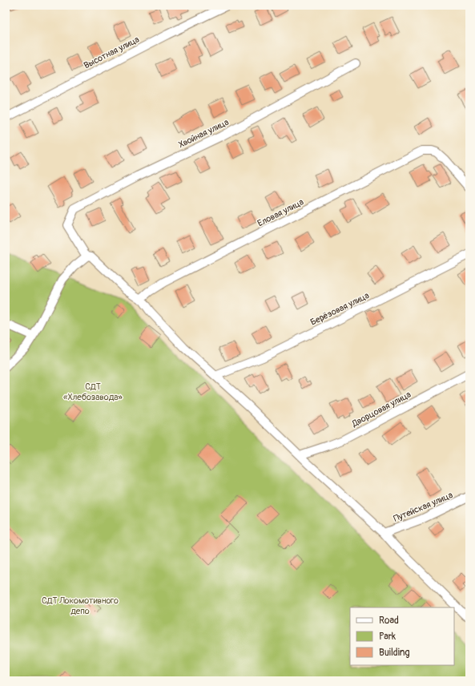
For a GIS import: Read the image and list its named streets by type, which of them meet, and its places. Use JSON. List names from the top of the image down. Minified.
{"streets":{"street":["Высотная улица","Хвойная улица","Еловая улица","Берёзовая улица","Дворцовая улица","Путейская улица"]},"parks":["СДТ «Хлебозавода»","СДТ Локомотивного депо"],"legend":["Road","Park","Building"]}
